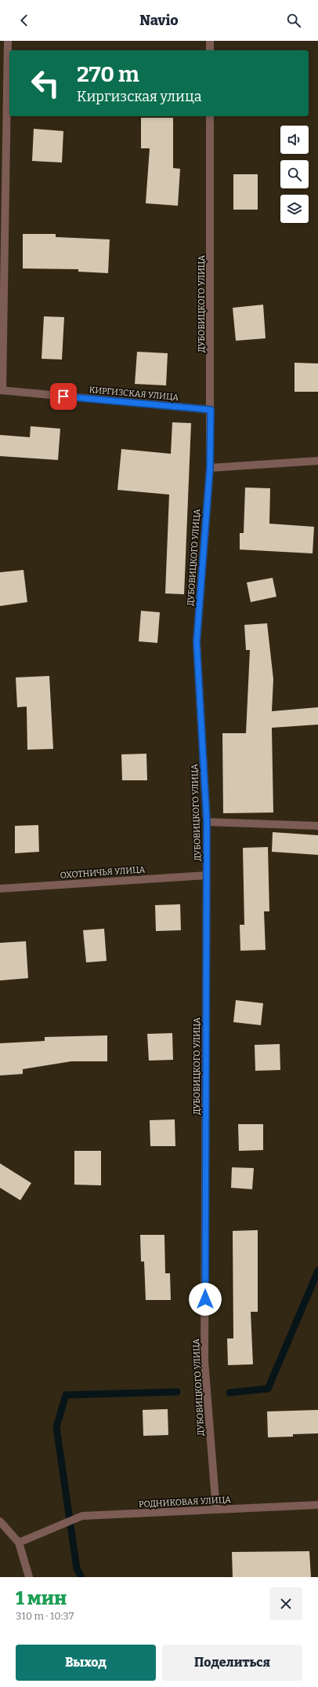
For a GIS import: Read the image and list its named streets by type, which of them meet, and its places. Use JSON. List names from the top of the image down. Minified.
{"streets":{"street":["ДУБОВИЦКОГО УЛИЦА","КИРГИЗСКАЯ УЛИЦА","ОХОТНИЧЬЯ УЛИЦА","РОДНИКОВАЯ УЛИЦА"]},"crossings":[["ДУБОВИЦКОГО УЛИЦА","КИРГИЗСКАЯ УЛИЦА"],["ДУБОВИЦКОГО УЛИЦА","ОХОТНИЧЬЯ УЛИЦА"],["ДУБОВИЦКОГО УЛИЦА","РОДНИКОВАЯ УЛИЦА"]],"page":{"header":"Navio","turn":["270 m","Киргизская улица"],"heading":["1 мин","310 m · 10:37"],"buttons":["Выход","Поделиться"]}}
